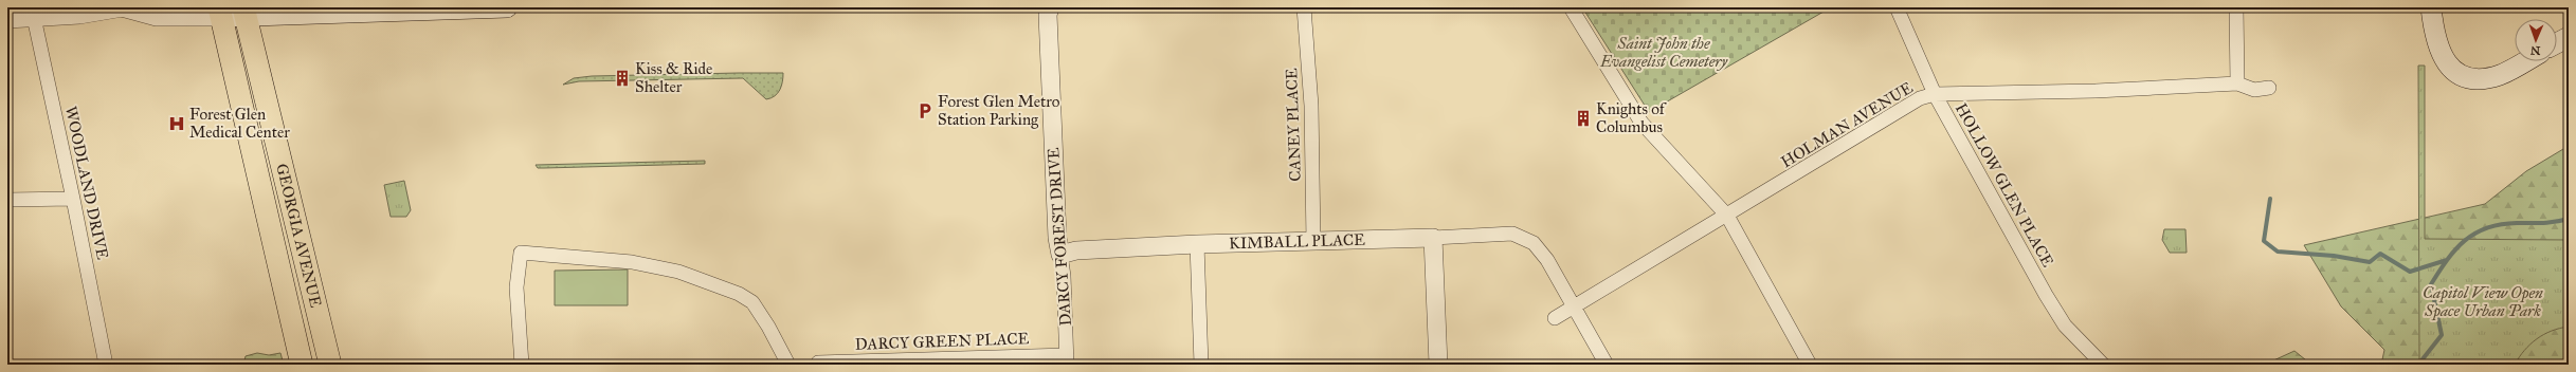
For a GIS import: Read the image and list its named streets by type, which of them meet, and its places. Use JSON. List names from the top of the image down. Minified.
{"streets":{"main road":["GEORGIA AVENUE"],"street":["CANEY PLACE","HOLMAN AVENUE","WOODLAND DRIVE","HOLLOW GLEN PLACE","DARCY FOREST DRIVE","KIMBALL PLACE","DARCY GREEN PLACE"]},"crossings":[["CANEY PLACE","KIMBALL PLACE"],["HOLMAN AVENUE","HOLLOW GLEN PLACE"],["HOLMAN AVENUE","KIMBALL PLACE"],["DARCY FOREST DRIVE","KIMBALL PLACE"],["DARCY FOREST DRIVE","DARCY GREEN PLACE"]],"parks":["Saint John the Evangelist Cemetery","Capitol View Open Space Urban Park"],"places":{"building":["Kiss & Ride Shelter","Knights of Columbus"],"parking":["Forest Glen Metro Station Parking"],"hospital":["Forest Glen Medical Center"]},"north":"bottom"}
